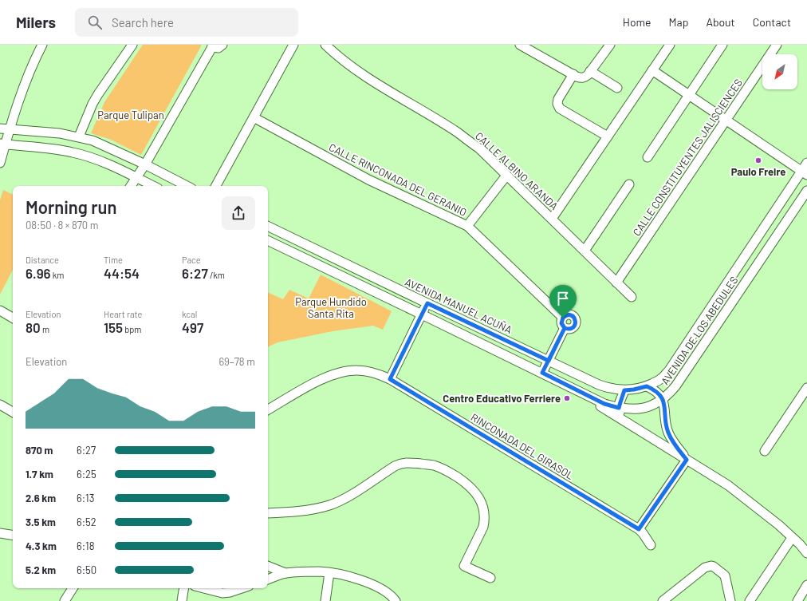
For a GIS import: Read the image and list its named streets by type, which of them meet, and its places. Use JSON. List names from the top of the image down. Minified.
{"streets":{"street":["CALLE CONSTITUYENTES JALISCIENCES","CALLE ALBINO ARANDA","CALLE RINCONADA DEL GERANIO","AVENIDA MANUEL ACUÑA","AVENIDA DE LOS ABEDULES","RINCONADA DEL GIRASOL"]},"crossings":[["CALLE CONSTITUYENTES JALISCIENCES","CALLE ALBINO ARANDA"],["AVENIDA MANUEL ACUÑA","AVENIDA DE LOS ABEDULES"]],"parks":["Parque Tulipan","Parque Hundido Santa Rita"],"places":["Paulo Freire","Centro Educativo Ferriere"],"north":"bottom left","page":{"header":"Milers","search":"Search here","nav":["Home","Map","About","Contact"],"heading":["Morning run","08:50 · 8 × 870 m"],"stats":[["Distance","6.96 km"],["Time","44:54"],["Pace","6:27 /km"],["Elevation","80 m"],["Heart rate","155 bpm"],["kcal","497"]],"chart":["Elevation","69–78 m"],"list":[{"name":"870 m","note":"6:27"},{"name":"1.7 km","note":"6:25"},{"name":"2.6 km","note":"6:13"},{"name":"3.5 km","note":"6:52"},{"name":"4.3 km","note":"6:18"},{"name":"5.2 km","note":"6:50"}]}}
